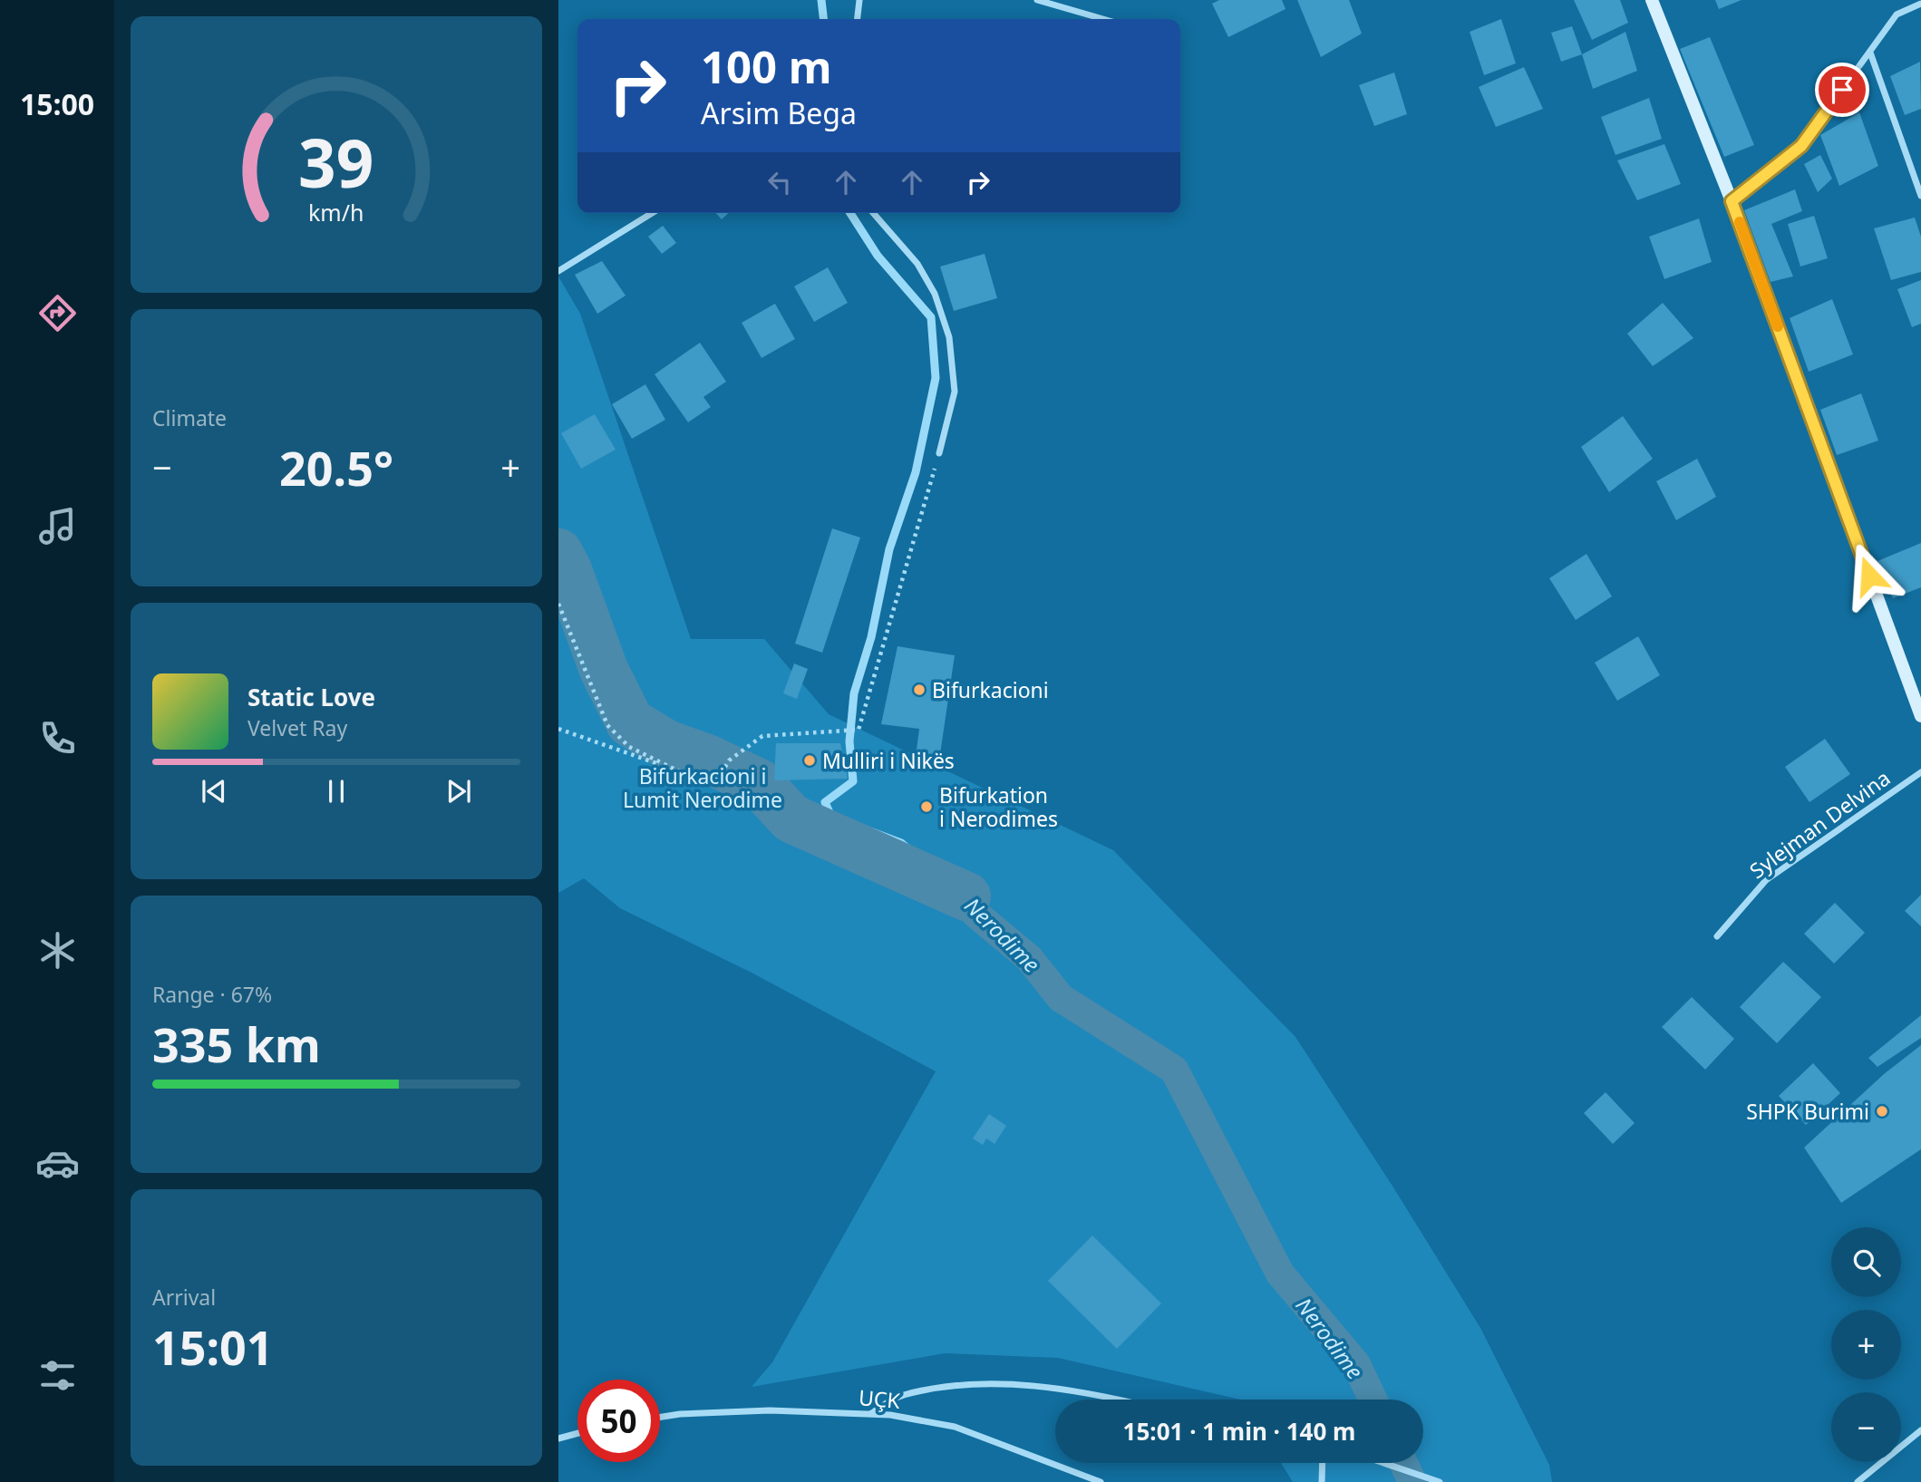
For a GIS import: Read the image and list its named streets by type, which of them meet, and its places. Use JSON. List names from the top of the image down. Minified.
{"streets":{"street":["Sylejman Delvina","UÇK"]},"water":["Nerodime"],"parks":["Bifurkacioni i Lumit Nerodime"],"places":["Bifurkacioni","Mulliri i Nikës","Bifurkation i Nerodimes","SHPK Burimi"],"page":{"tabs":"15:00","turn":["100 m","Arsim Bega"],"tile":["Climate",["Range · 67%","335 km"],["Arrival","15:01"]],"heat":["−","20.5°","+"],"song":["Static Love","Velvet Ray"],"map_buttons":["+","−"],"limit":"50","trip":"15:01 · 1 min · 140 m","gauge":["39","km/h"]}}
